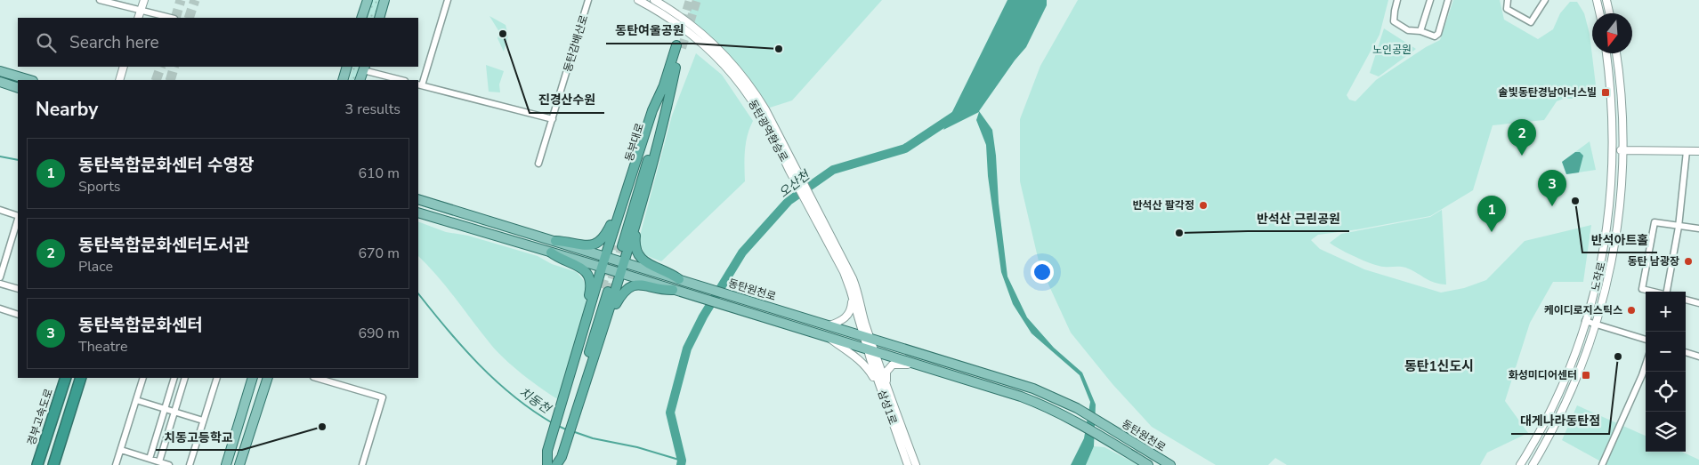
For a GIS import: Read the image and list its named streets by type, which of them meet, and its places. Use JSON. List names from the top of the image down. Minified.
{"streets":{"highway":["동부대로","경부고속도로"],"main road":["동탄원천로"],"street":["동탄감배산로","동탄광역환승로","노작로","삼성1로"]},"crossings":[["동탄광역환승로","동탄원천로"],["동탄광역환승로","삼성1로"],["동탄원천로","삼성1로"]],"districts":["동탄1신도시"],"water":["오산천","치동천"],"parks":["노인공원"],"places":{"other":["진경산수원","동탄여울공원","반석아트홀","반석산 팔각정","반석산 근린공원","동탄 남광장","케이디로지스틱스","대게나라동탄점","치동고등학교"],"transit":["솔빛동탄경남아너스빌","화성미디어센터"]},"north":"bottom","page":{"search":"Search here","heading":["Nearby","3 results"],"pins":["2","3","1"],"list":[{"mark":"1","name":"동탄복합문화센터 수영장","note":"Sports","value":"610 m"},{"mark":"2","name":"동탄복합문화센터도서관","note":"Place","value":"670 m"},{"mark":"3","name":"동탄복합문화센터","note":"Theatre","value":"690 m"}],"map_buttons":["+","−"]}}
